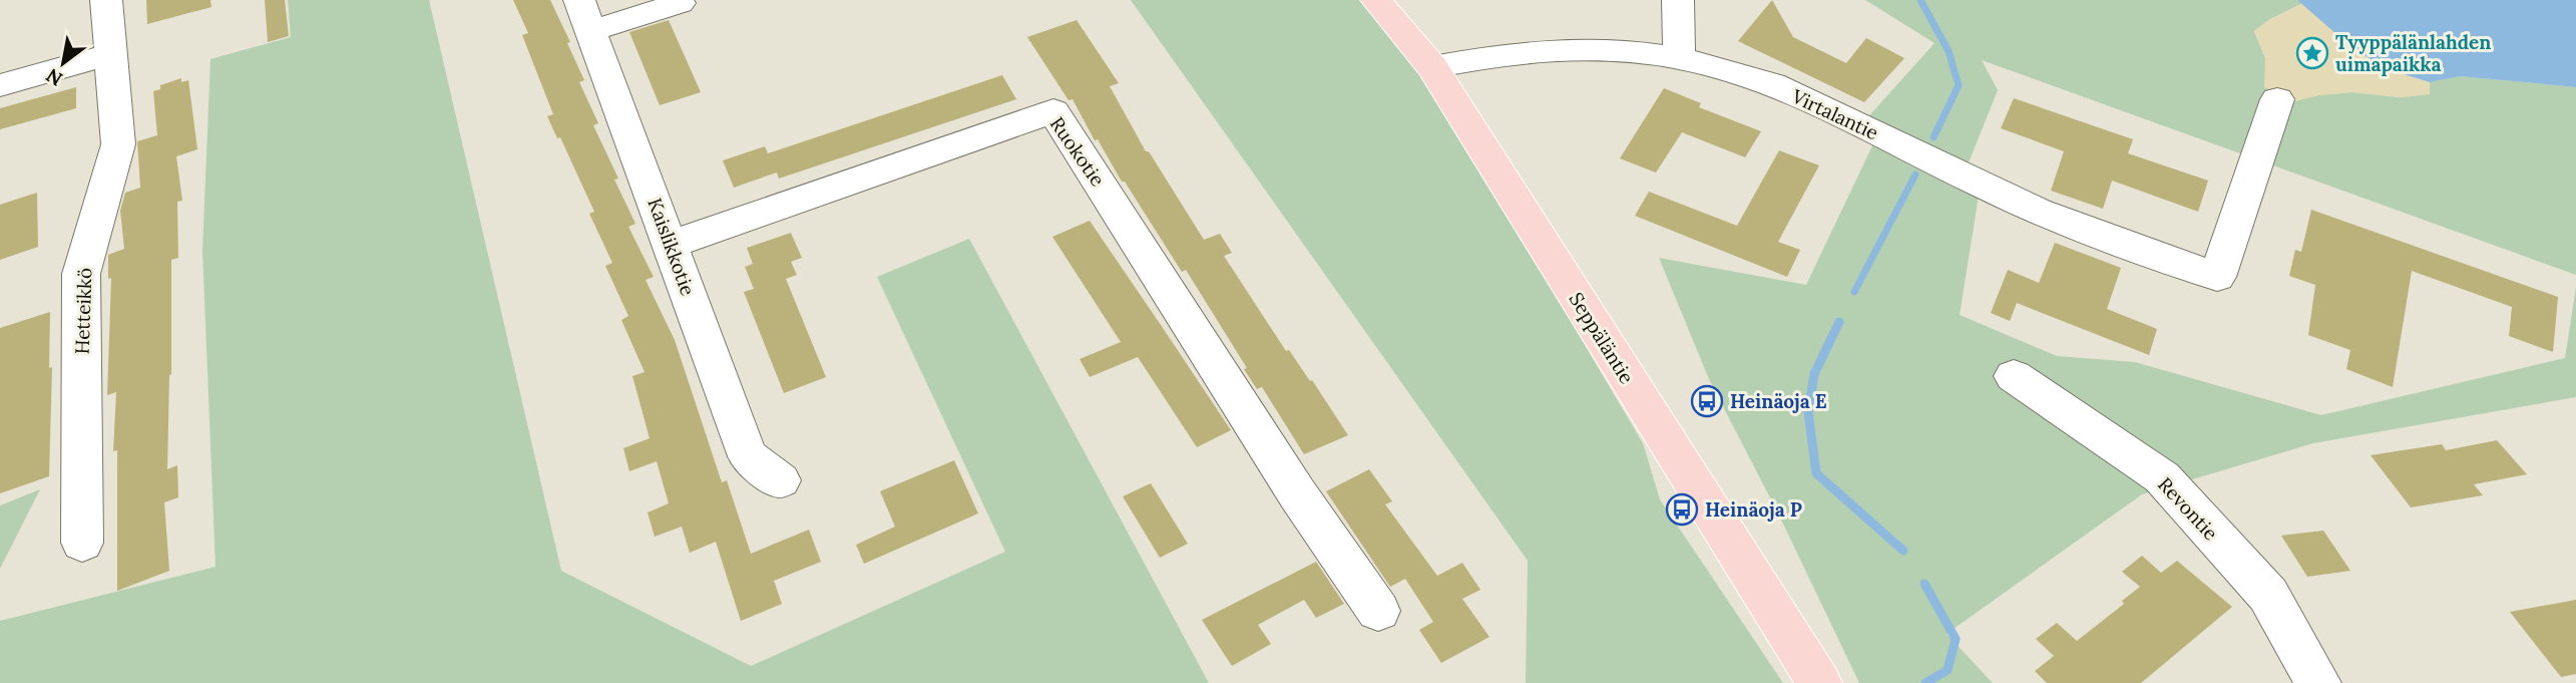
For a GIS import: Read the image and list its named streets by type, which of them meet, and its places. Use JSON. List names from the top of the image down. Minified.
{"streets":{"main road":["Seppäläntie"],"street":["Virtalantie","Ruokotie","Kaislikkotie","Hetteikkö","Revontie"]},"crossings":[["Virtalantie","Seppäläntie"],["Ruokotie","Kaislikkotie"]],"places":{"place":["Tyyppälänlahden uimapaikka"],"bus stop":["Heinäoja E","Heinäoja P"]},"north":"bottom left"}
